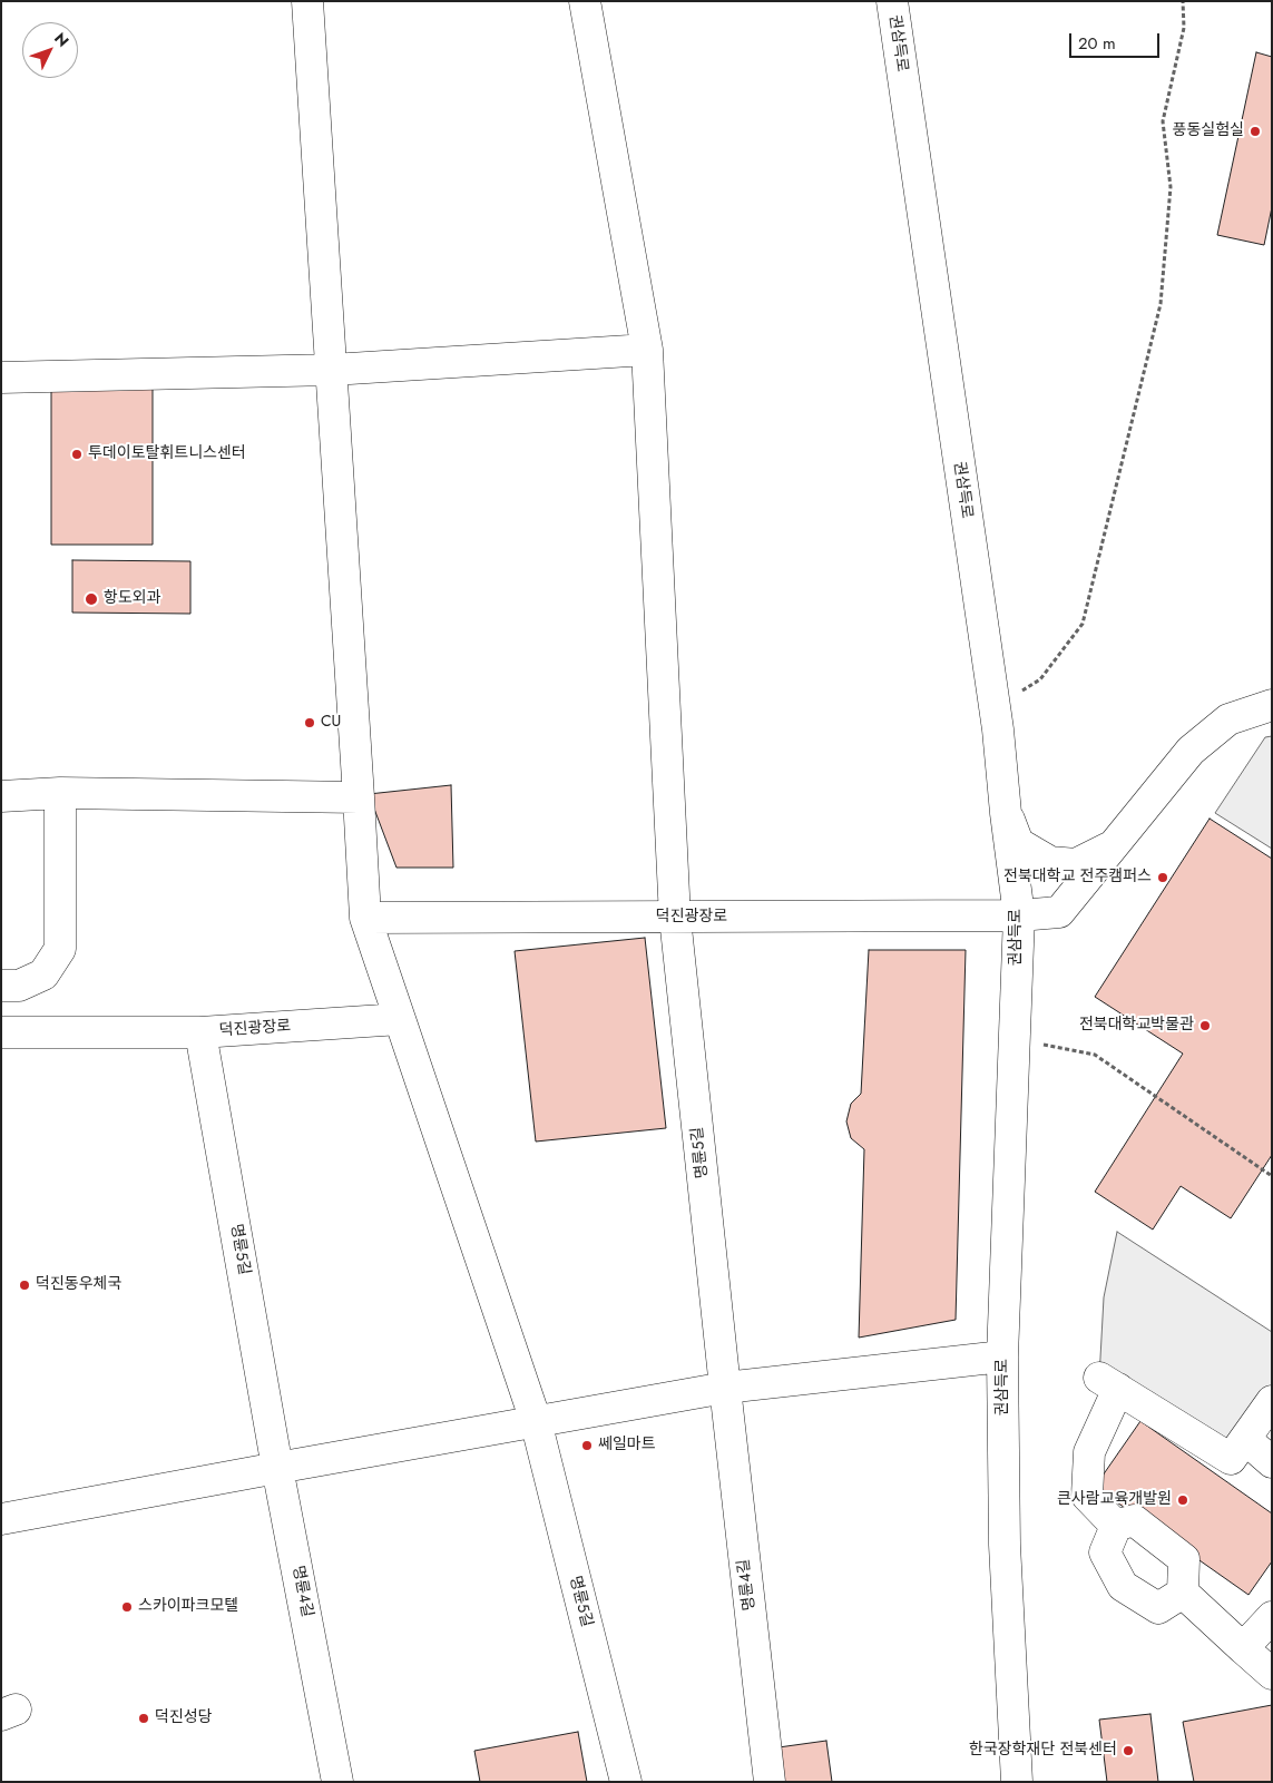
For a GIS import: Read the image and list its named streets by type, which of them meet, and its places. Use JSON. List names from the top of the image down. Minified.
{"streets":{"street":["권삼득로","덕진광장로","명륜5길","명륜4길"]},"crossings":[["권삼득로","덕진광장로"],["덕진광장로","명륜5길"],["명륜5길","명륜4길"]],"places":["풍동실험실","투데이토탈휘트니스센터","항도외과","CU","전북대학교 전주캠퍼스","전북대학교박물관","덕진동우체국","쎄일마트","큰사람교육개발원","스카이파크모텔","덕진성당","한국장학재단 전북센터"],"scale_bar":"20 m","north":"top right"}
